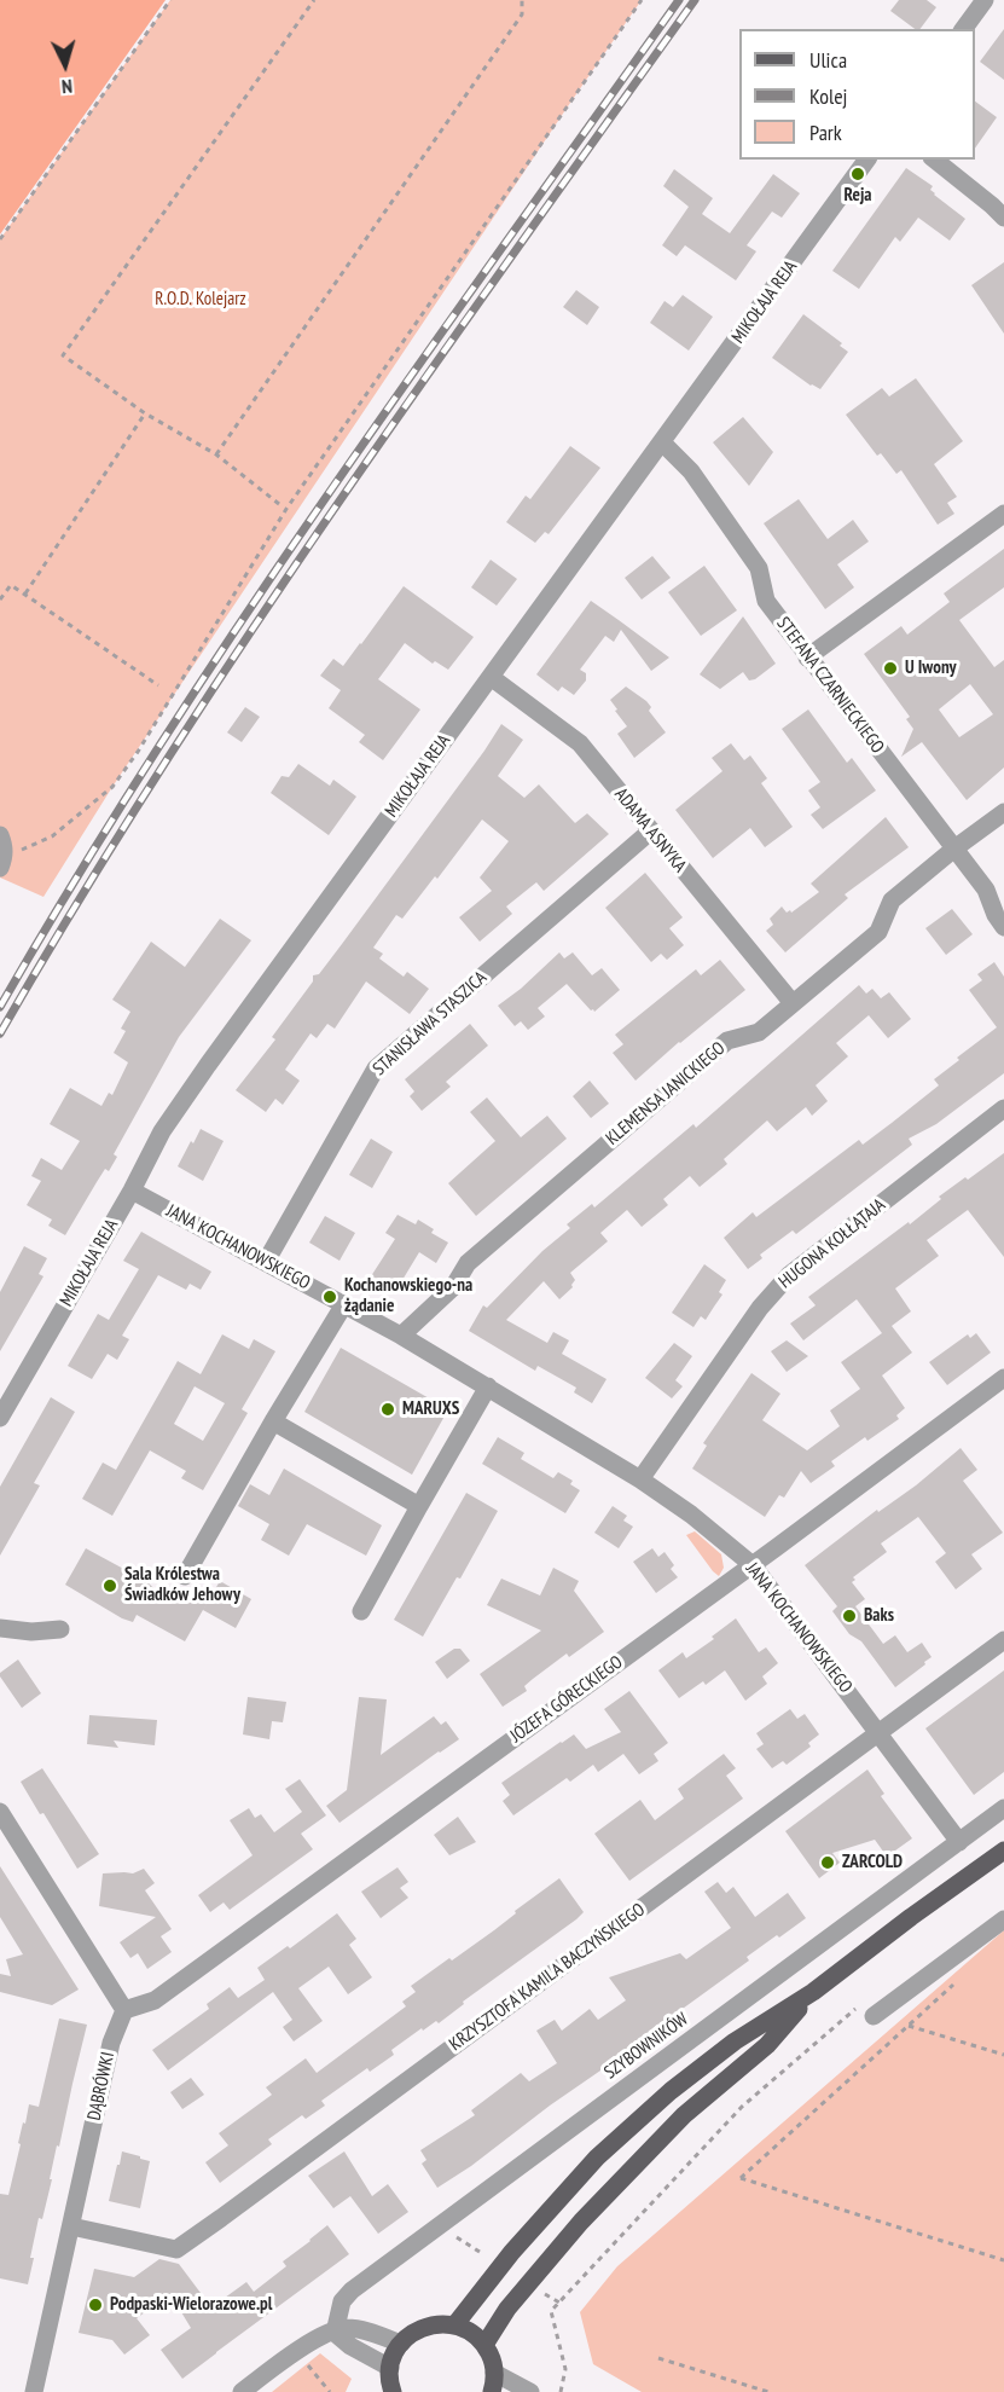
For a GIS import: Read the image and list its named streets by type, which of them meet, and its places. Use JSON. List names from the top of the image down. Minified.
{"streets":{"street":["MIKOŁAJA REJA","STEFANA CZARNIECKIEGO","ADAMA ASNYKA","STANISŁAWA STASZICA","KLEMENSA JANICKIEGO","HUGONA KOŁŁĄTAJA","JANA KOCHANOWSKIEGO","JÓZEFA GÓRECKIEGO","KRZYSZTOFA KAMILA BACZYŃSKIEGO","SZYBOWNIKÓW","DĄBRÓWKI"]},"crossings":[["MIKOŁAJA REJA","STEFANA CZARNIECKIEGO"],["MIKOŁAJA REJA","ADAMA ASNYKA"],["MIKOŁAJA REJA","JANA KOCHANOWSKIEGO"],["STEFANA CZARNIECKIEGO","KLEMENSA JANICKIEGO"],["ADAMA ASNYKA","STANISŁAWA STASZICA"],["ADAMA ASNYKA","KLEMENSA JANICKIEGO"],["STANISŁAWA STASZICA","JANA KOCHANOWSKIEGO"],["KLEMENSA JANICKIEGO","JANA KOCHANOWSKIEGO"],["HUGONA KOŁŁĄTAJA","JANA KOCHANOWSKIEGO"],["JANA KOCHANOWSKIEGO","JÓZEFA GÓRECKIEGO"],["JANA KOCHANOWSKIEGO","KRZYSZTOFA KAMILA BACZYŃSKIEGO"],["JANA KOCHANOWSKIEGO","SZYBOWNIKÓW"],["JÓZEFA GÓRECKIEGO","DĄBRÓWKI"],["KRZYSZTOFA KAMILA BACZYŃSKIEGO","DĄBRÓWKI"]],"parks":["R.O.D. Kolejarz"],"places":["Reja","U Iwony","Kochanowskiego-na żądanie","MARUXS","Sala Królestwa Świadków Jehowy","Baks","ZARCOLD","Podpaski-Wielorazowe.pl"],"legend":["Ulica","Kolej","Park"],"north":"bottom"}
